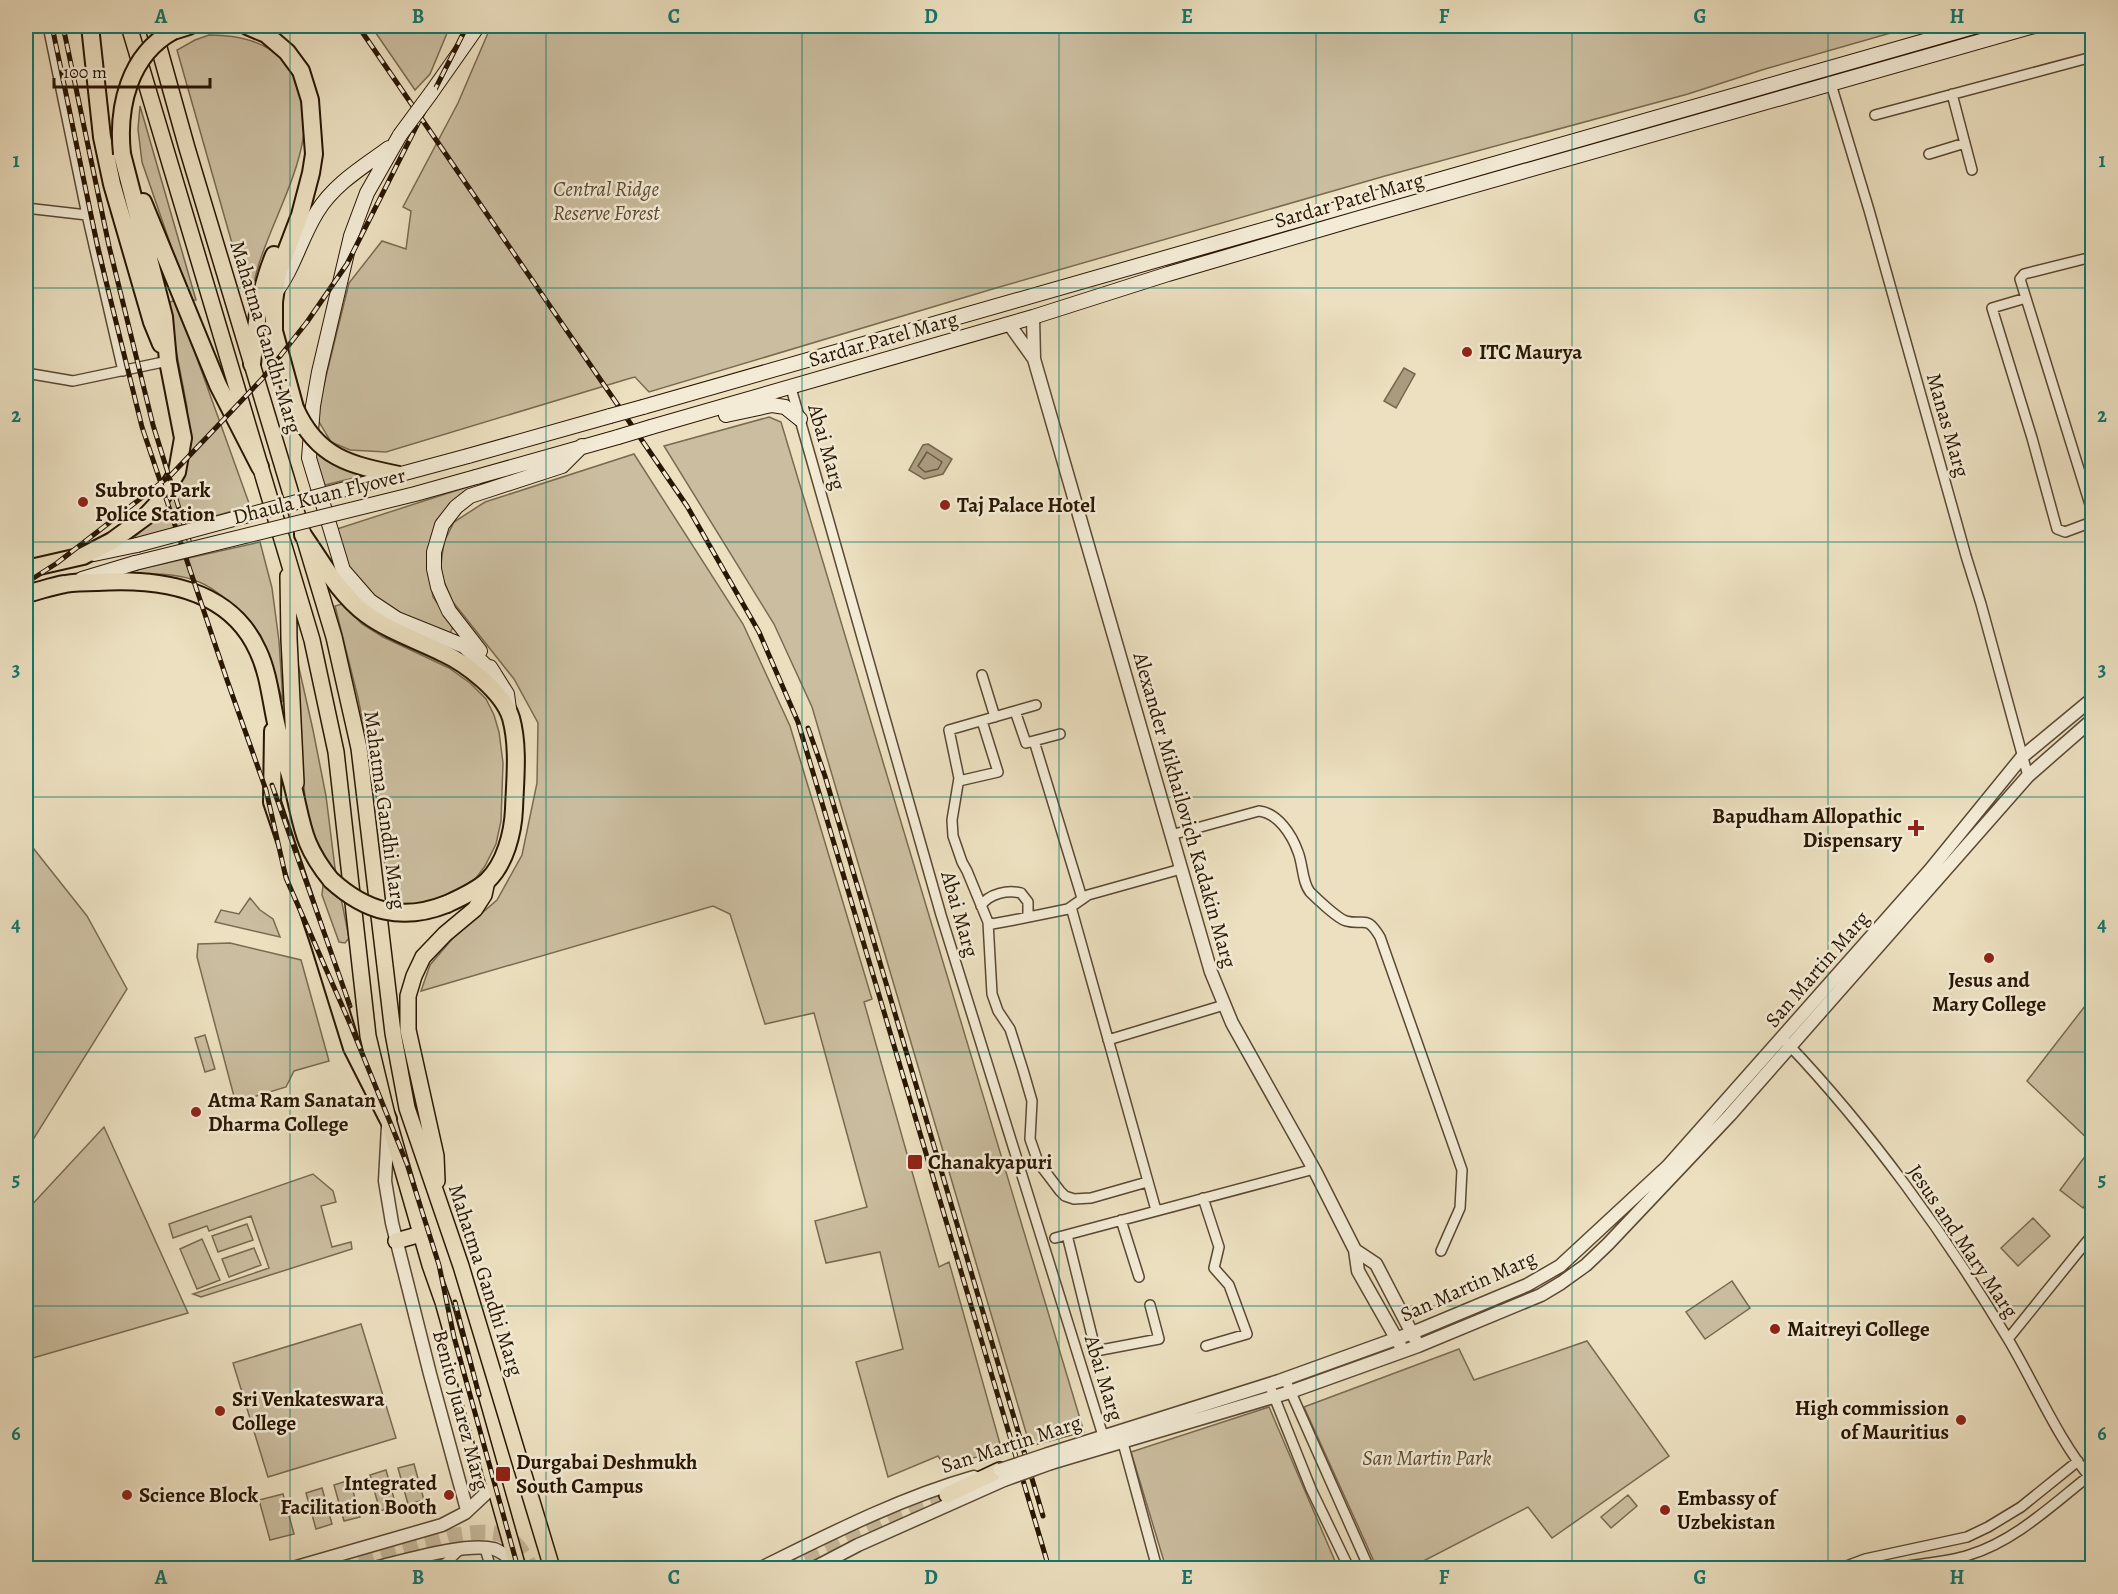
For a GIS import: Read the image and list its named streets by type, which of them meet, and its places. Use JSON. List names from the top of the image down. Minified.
{"streets":{"main road":["Sardar Patel Marg","Mahatma Gandhi Marg","Dhaula Kuan Flyover"],"street":["Manas Marg","Abai Marg","Alexander Mikhailovich Kadakin Marg","San Martin Marg","Jesus and Mary Marg","Benito Juarez Marg"]},"crossings":[["Sardar Patel Marg","Manas Marg"],["Sardar Patel Marg","Abai Marg"],["Sardar Patel Marg","Dhaula Kuan Flyover"],["Mahatma Gandhi Marg","Benito Juarez Marg"],["Manas Marg","San Martin Marg"],["Abai Marg","San Martin Marg"],["San Martin Marg","Jesus and Mary Marg"]],"parks":["Central Ridge Reserve Forest","San Martin Park"],"places":{"other":["ITC Maurya","Subroto Park Police Station","Taj Palace Hotel","Jesus and Mary College","Atma Ram Sanatan Dharma College","Maitreyi College","Sri Venkateswara College","High commission of Mauritius","Science Block","Integrated Facilitation Booth","Embassy of Uzbekistan"],"health":["Bapudham Allopathic Dispensary"],"transit":["Chanakyapuri","Durgabai Deshmukh South Campus"]},"scale_bar":"100 m","grid":{"columns":["A","B","C","D","E","F","G","H"],"rows":["1","2","3","4","5","6"]}}
